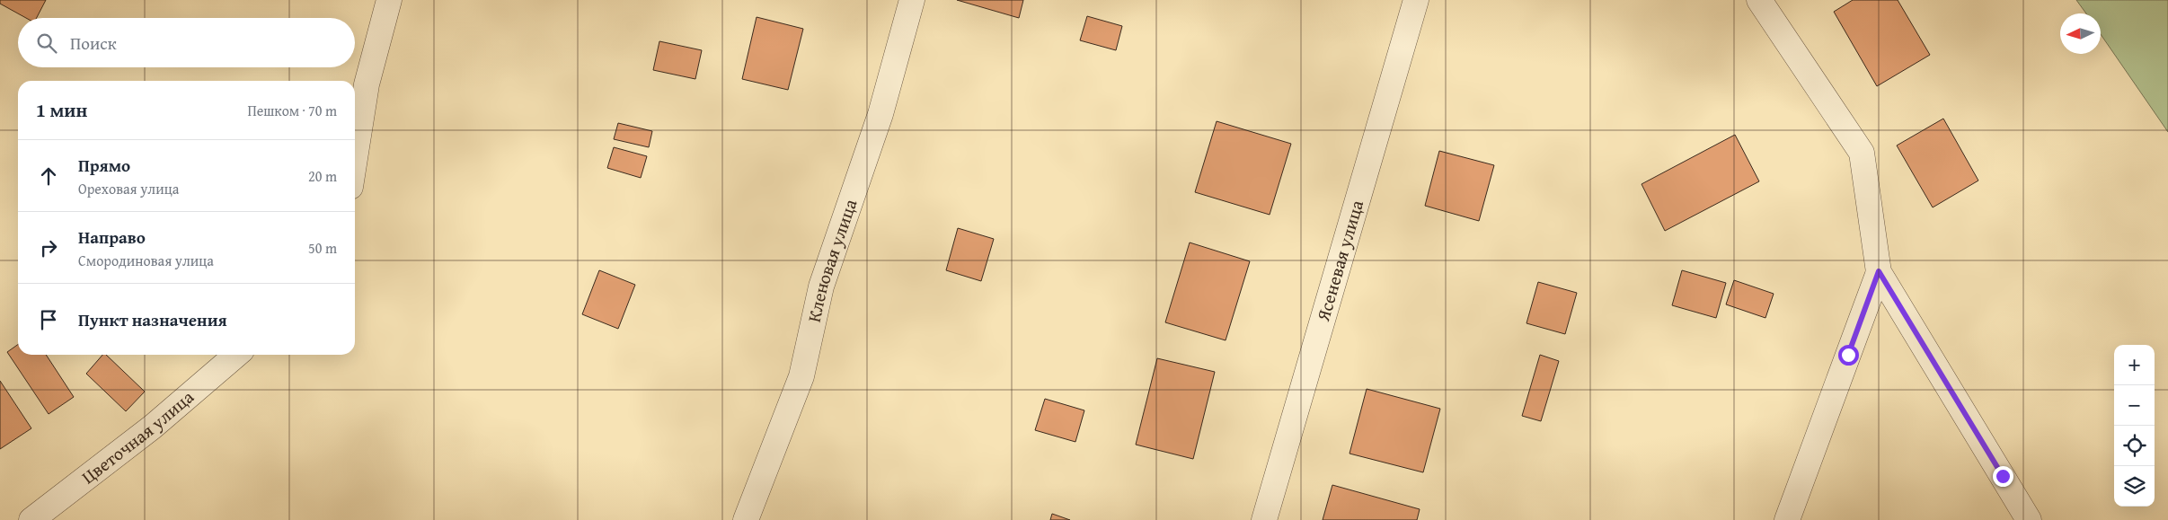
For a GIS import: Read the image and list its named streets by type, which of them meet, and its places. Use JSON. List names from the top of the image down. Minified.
{"streets":{"street":["Ясеневая улица","Кленовая улица","Цветочная улица"]},"north":"left","page":{"search":"Поиск","heading":["1 мин","Пешком · 70 m"],"list":[["Прямо","Ореховая улица","20 m"],["Направо","Смородиновая улица","50 m"],"Пункт назначения"],"map_buttons":["+","−"]}}
